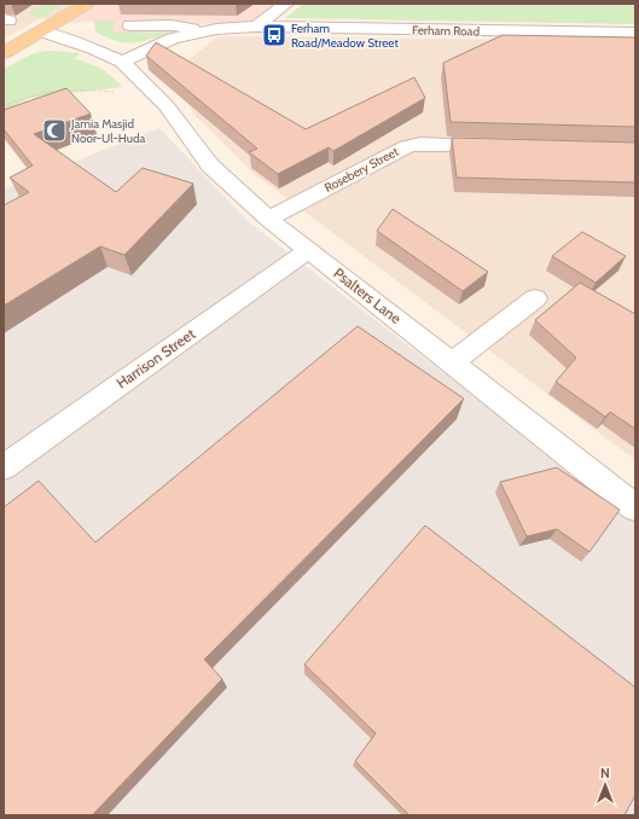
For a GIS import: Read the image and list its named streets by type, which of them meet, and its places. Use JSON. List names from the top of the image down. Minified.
{"streets":{"street":["Ferham Road","Rosebery Street","Psalters Lane","Harrison Street"]},"crossings":[["Ferham Road","Psalters Lane"],["Rosebery Street","Psalters Lane"],["Psalters Lane","Harrison Street"]],"places":{"bus stop":["Ferham Road/Meadow Street"],"mosque":["Jamia Masjid Noor-Ul-Huda"]},"north":"top"}
